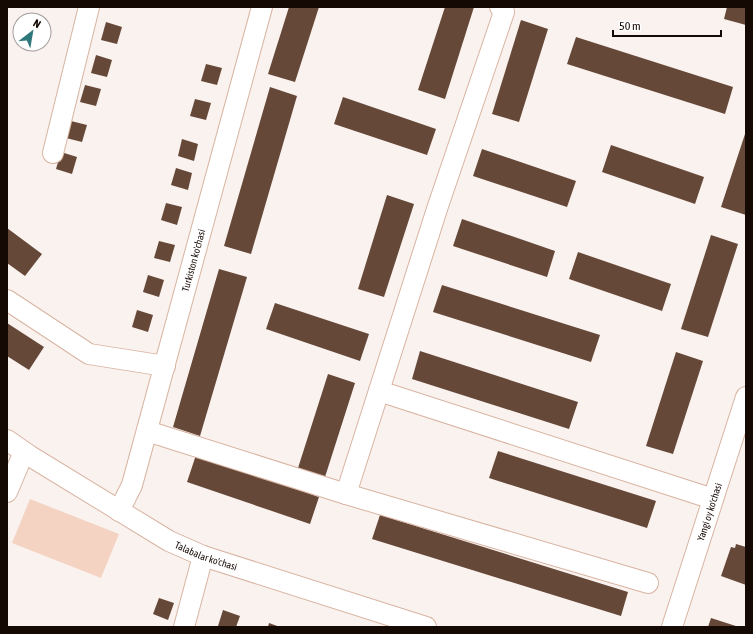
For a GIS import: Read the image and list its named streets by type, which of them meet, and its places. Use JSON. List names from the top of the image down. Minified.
{"streets":{"street":["Turkiston ko'chasi","Yangi oy ko'chasi","Talabalar ko'chasi"]},"crossings":[["Turkiston ko'chasi","Talabalar ko'chasi"]],"scale_bar":"50 m","north":"top right"}
